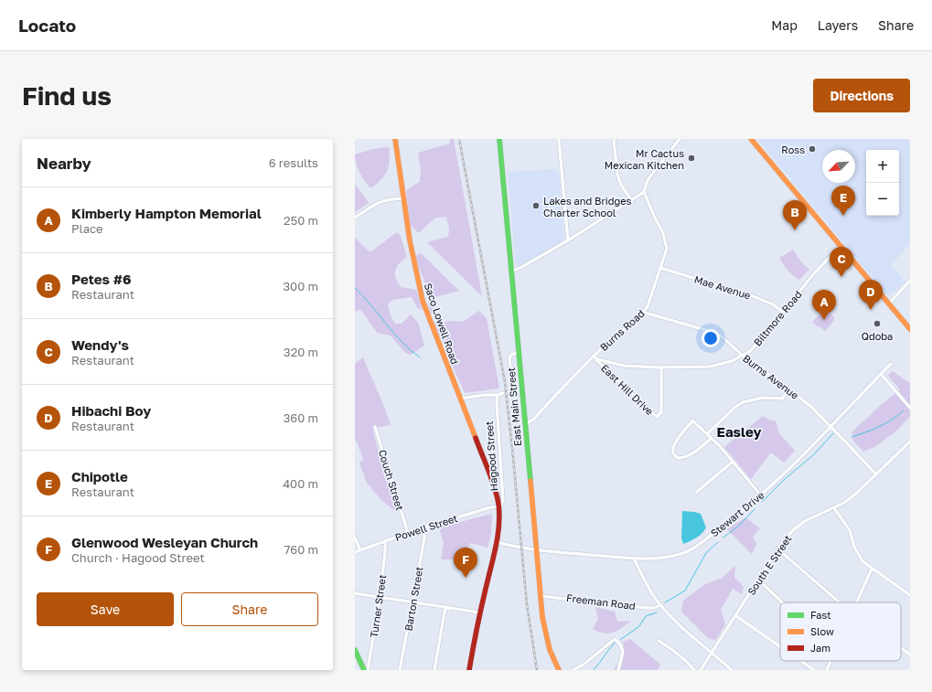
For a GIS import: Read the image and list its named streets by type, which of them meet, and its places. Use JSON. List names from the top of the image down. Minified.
{"streets":{"main road":["Saco Lowell Road","East Main Street","Hagood Street"],"street":["Mae Avenue","Biltmore Road","Burns Road","Burns Avenue","East Hill Drive","Couch Street","Stewart Drive","Powell Street","South E Street","Barton Street","Freeman Road","Turner Street"]},"crossings":[["Mae Avenue","Biltmore Road"],["Mae Avenue","Burns Road"],["Biltmore Road","Burns Road"],["Biltmore Road","Burns Avenue"],["Biltmore Road","East Hill Drive"],["Saco Lowell Road","Hagood Street"],["Saco Lowell Road","Powell Street"],["Burns Road","Burns Avenue"],["Burns Road","East Hill Drive"],["Burns Road","East Main Street"],["Burns Avenue","Stewart Drive"],["Burns Avenue","South E Street"],["East Main Street","Stewart Drive"],["East Main Street","Freeman Road"],["Hagood Street","Stewart Drive"],["Hagood Street","Powell Street"],["Couch Street","Powell Street"],["Powell Street","Barton Street"],["Powell Street","Turner Street"]],"districts":["Easley"],"places":["Ross","Mr Cactus Mexican Kitchen","Lakes and Bridges Charter School","Qdoba"],"legend":["Fast","Slow","Jam"],"north":"bottom left","page":{"header":"Locato","nav":["Map","Layers","Share"],"buttons":["Directions",["Save","Share"]],"title":"Find us","heading":["Nearby","6 results"],"map_buttons":["+","−"],"pins":["E","B","C","D","A","F"],"list":[{"mark":"A","name":"Kimberly Hampton Memorial","note":"Place","value":"250 m"},{"mark":"B","name":"Petes #6","note":"Restaurant","value":"300 m"},{"mark":"C","name":"Wendy's","note":"Restaurant","value":"320 m"},{"mark":"D","name":"Hibachi Boy","note":"Restaurant","value":"360 m"},{"mark":"E","name":"Chipotle","note":"Restaurant","value":"400 m"},{"mark":"F","name":"Glenwood Wesleyan Church","note":"Church · Hagood Street","value":"760 m"}]}}
